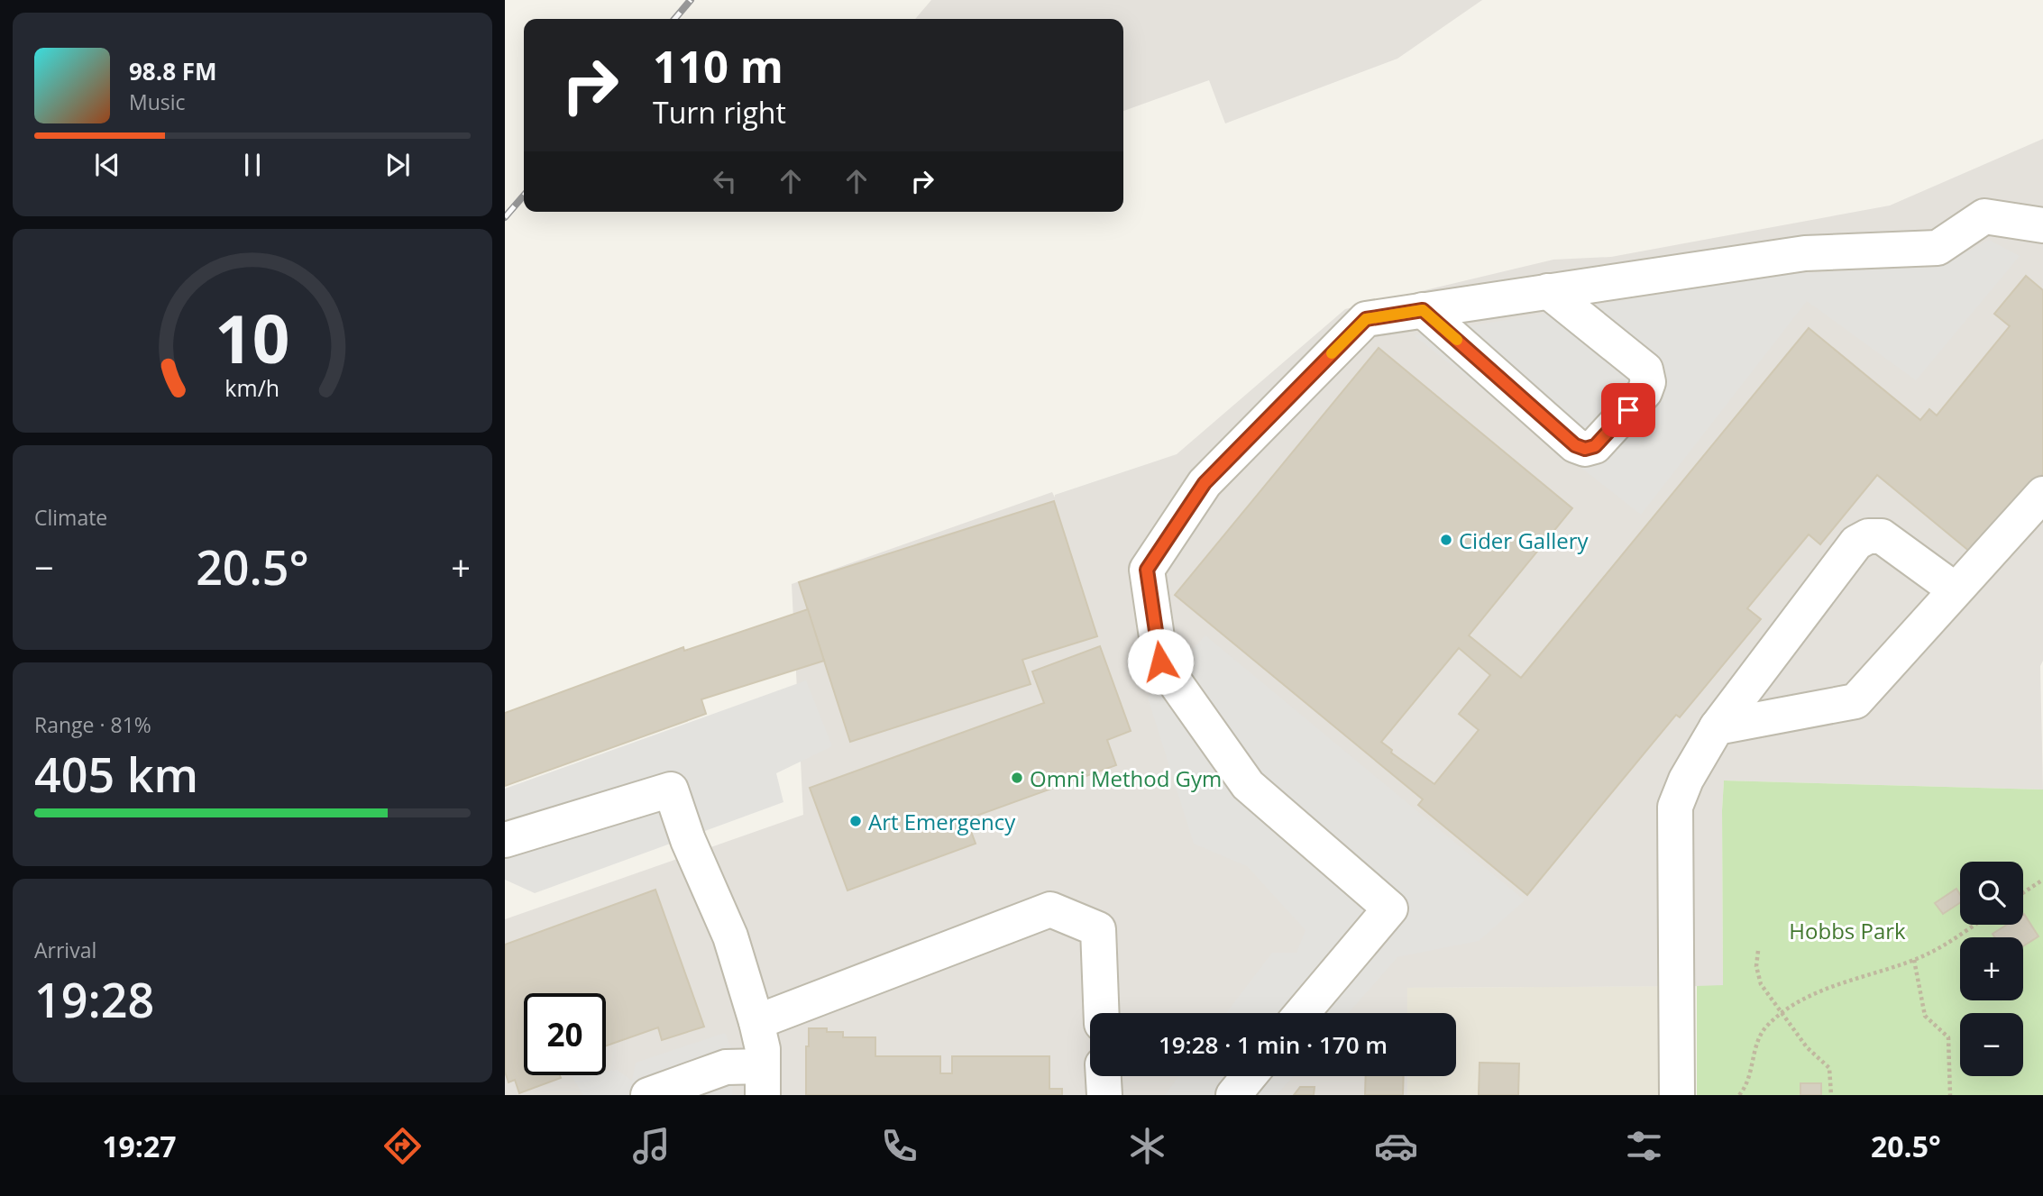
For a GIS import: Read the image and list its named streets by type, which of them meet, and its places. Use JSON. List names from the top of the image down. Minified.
{"parks":["Hobbs Park"],"places":["Cider Gallery","Omni Method Gym","Art Emergency"],"page":{"turn":["110 m","Turn right"],"song":["98.8 FM","Music"],"tile":["Climate",["Range · 81%","405 km"],["Arrival","19:28"]],"heat":["−","20.5°","+"],"map_buttons":["+","−"],"limit":"20","trip":"19:28 · 1 min · 170 m","tabs":["19:27","20.5°"],"gauge":["10","km/h"]}}
